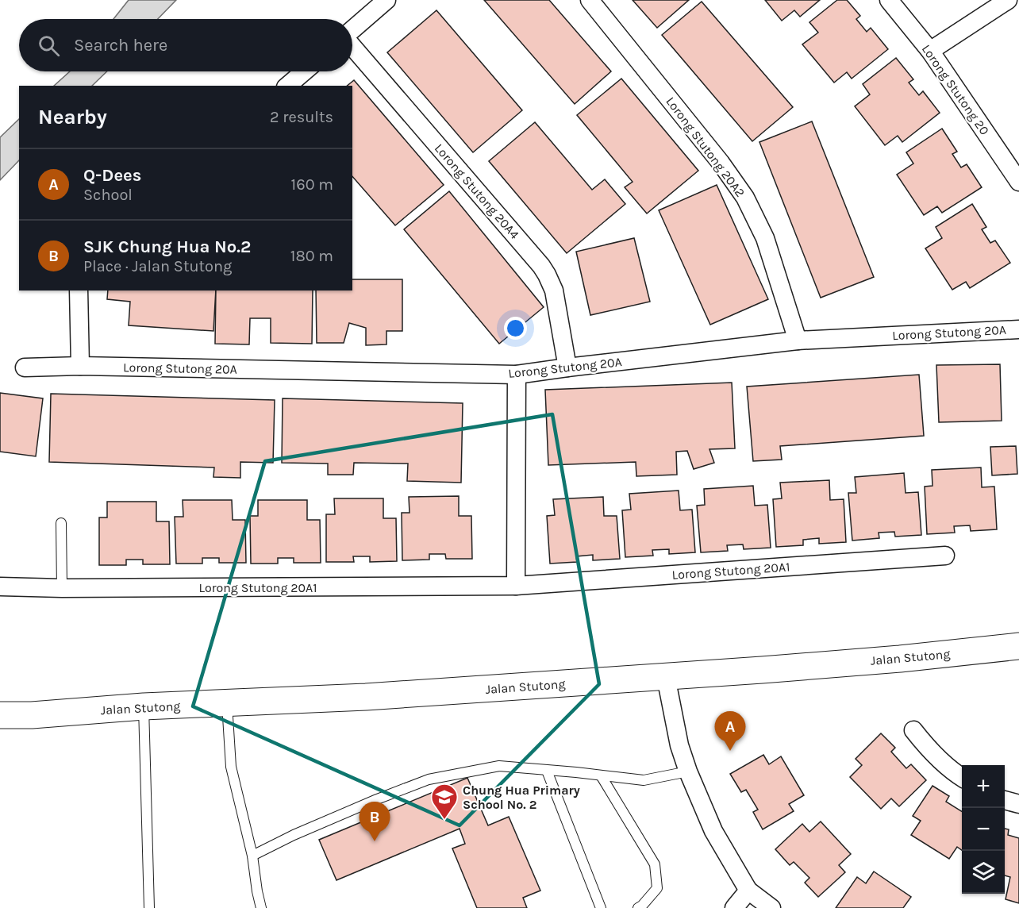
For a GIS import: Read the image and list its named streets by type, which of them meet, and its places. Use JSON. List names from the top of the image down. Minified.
{"streets":{"main road":["Jalan Stutong"],"street":["Lorong Stutong 20","Lorong Stutong 20A2","Lorong Stutong 20A4","Lorong Stutong 20A","Lorong Stutong 20A1"]},"crossings":[["Lorong Stutong 20A2","Lorong Stutong 20A"],["Lorong Stutong 20A4","Lorong Stutong 20A"]],"places":{"school or university":["Chung Hua Primary School No. 2"]},"page":{"search":"Search here","heading":["Nearby","2 results"],"list":[{"mark":"A","name":"Q-Dees","note":"School","value":"160 m"},{"mark":"B","name":"SJK Chung Hua No.2","note":"Place · Jalan Stutong","value":"180 m"}],"pins":["A","B"],"map_buttons":["+","−"]}}
